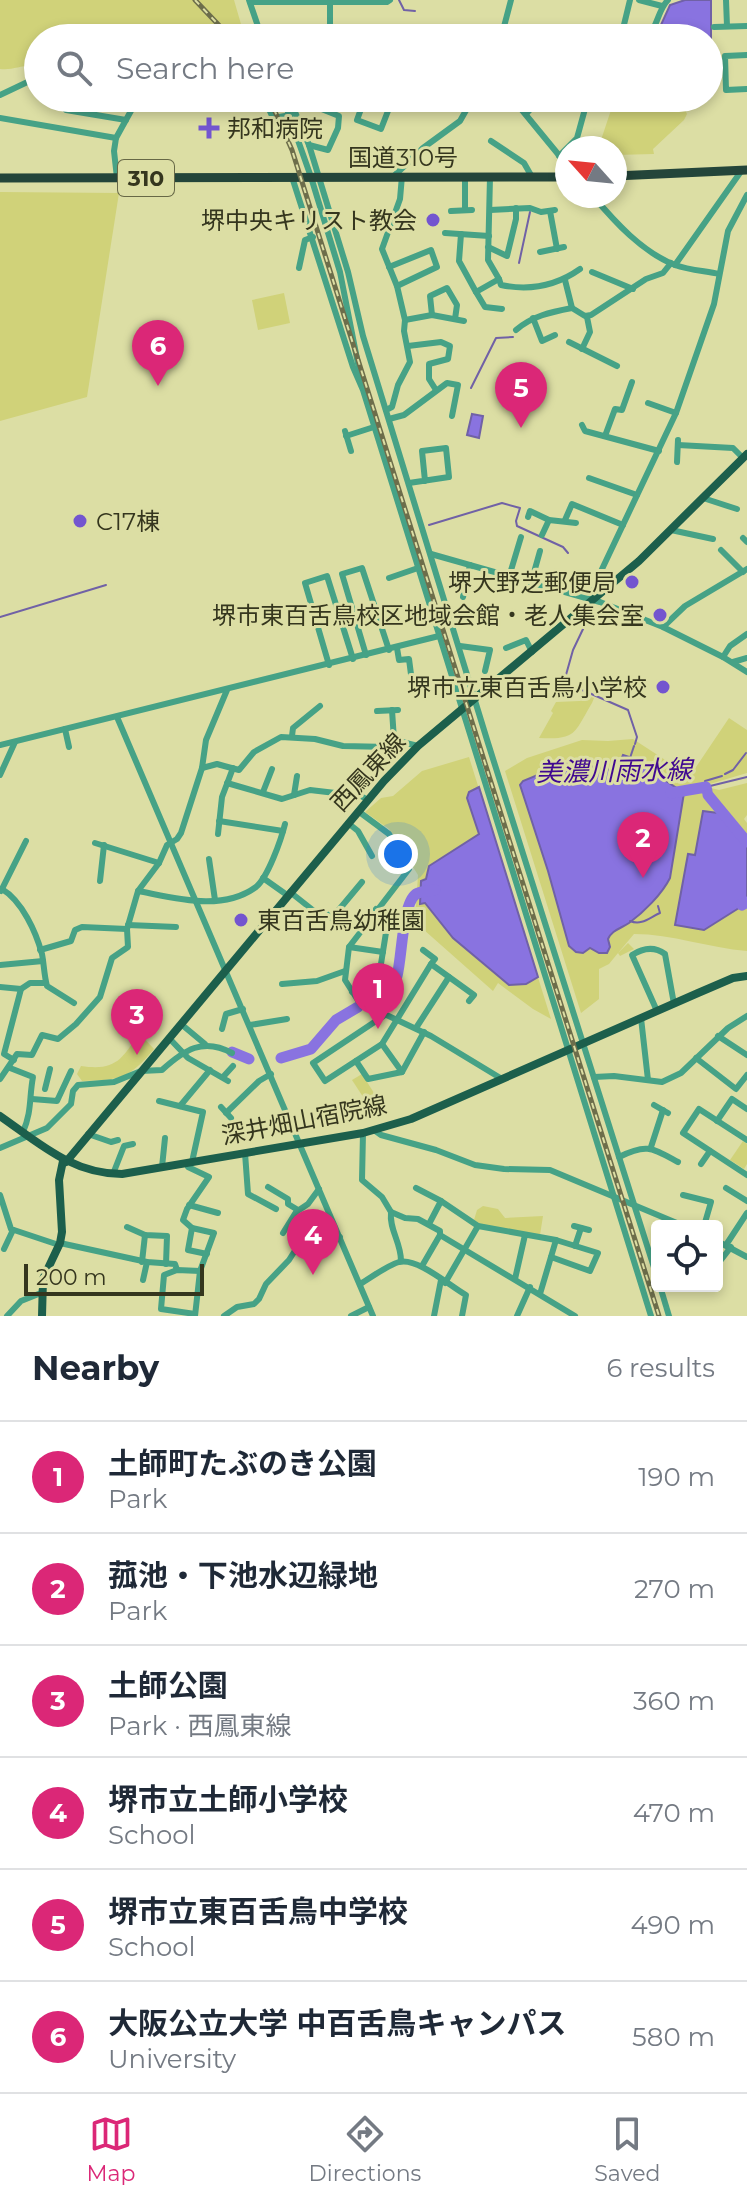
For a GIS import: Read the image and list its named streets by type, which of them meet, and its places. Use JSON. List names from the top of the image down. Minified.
{"streets":{"highway":["国道310号","310"],"main road":["西鳳東線","深井畑山宿院線"]},"crossings":[["西鳳東線","深井畑山宿院線"]],"water":["美濃川雨水線"],"places":{"health":["邦和病院"],"other":["堺中央キリスト教会","C17棟","堺大野芝郵便局","堺市東百舌鳥校区地域会館・老人集会室","堺市立東百舌鳥小学校","東百舌鳥幼稚園"]},"scale_bar":"200 m","north":"top left","page":{"search":"Search here","pins":["6","5","2","1","3","4"],"scale":"200 m","heading":["Nearby","6 results"],"list":[{"mark":"1","name":"土師町たぶのき公園","note":"Park","value":"190 m"},{"mark":"2","name":"菰池・下池水辺緑地","note":"Park","value":"270 m"},{"mark":"3","name":"土師公園","note":"Park · 西鳳東線","value":"360 m"},{"mark":"4","name":"堺市立土師小学校","note":"School","value":"470 m"},{"mark":"5","name":"堺市立東百舌鳥中学校","note":"School","value":"490 m"},{"mark":"6","name":"大阪公立大学 中百舌鳥キャンパス","note":"University","value":"580 m"}],"nav":["Map","Directions","Saved"]}}
